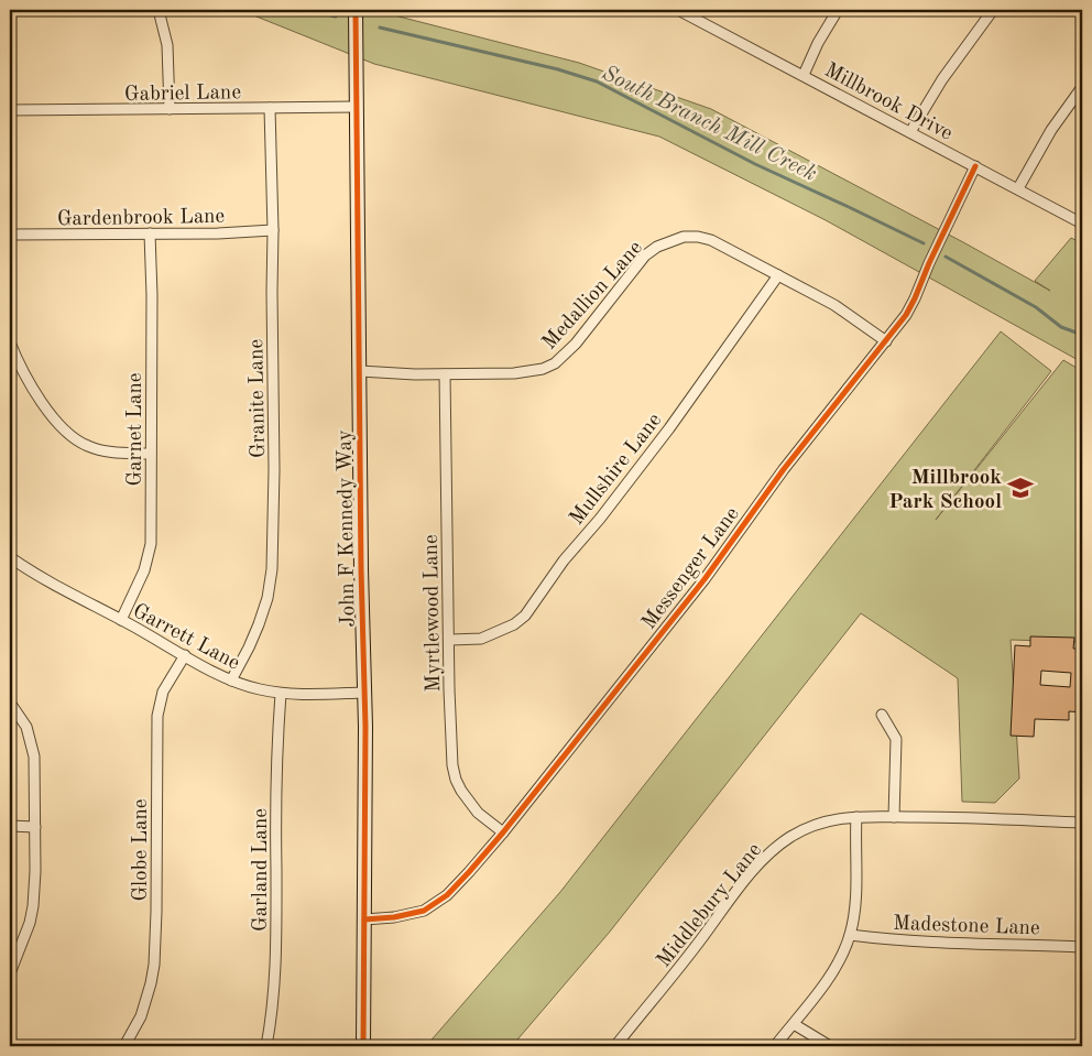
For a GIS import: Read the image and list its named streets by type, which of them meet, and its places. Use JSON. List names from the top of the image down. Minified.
{"streets":{"street":["Gabriel Lane","Millbrook Drive","Gardenbrook Lane","Medallion Lane","Granite Lane","Garnet Lane","Mullshire Lane","John F Kennedy Way","Messenger Lane","Myrtlewood Lane","Garrett Lane","Globe Lane","Garland Lane","Middlebury Lane","Madestone Lane"]},"crossings":[["Gabriel Lane","Granite Lane"],["Gabriel Lane","John F Kennedy Way"],["Millbrook Drive","Messenger Lane"],["Gardenbrook Lane","Granite Lane"],["Gardenbrook Lane","Garnet Lane"],["Medallion Lane","Mullshire Lane"],["Medallion Lane","John F Kennedy Way"],["Medallion Lane","Messenger Lane"],["Medallion Lane","Myrtlewood Lane"],["Granite Lane","Garrett Lane"],["Garnet Lane","Garrett Lane"],["Mullshire Lane","Myrtlewood Lane"],["John F Kennedy Way","Messenger Lane"],["John F Kennedy Way","Garrett Lane"],["Messenger Lane","Myrtlewood Lane"],["Garrett Lane","Globe Lane"],["Garrett Lane","Garland Lane"]],"water":["South Branch Mill Creek"],"places":{"school or university":["Millbrook Park School"]}}
